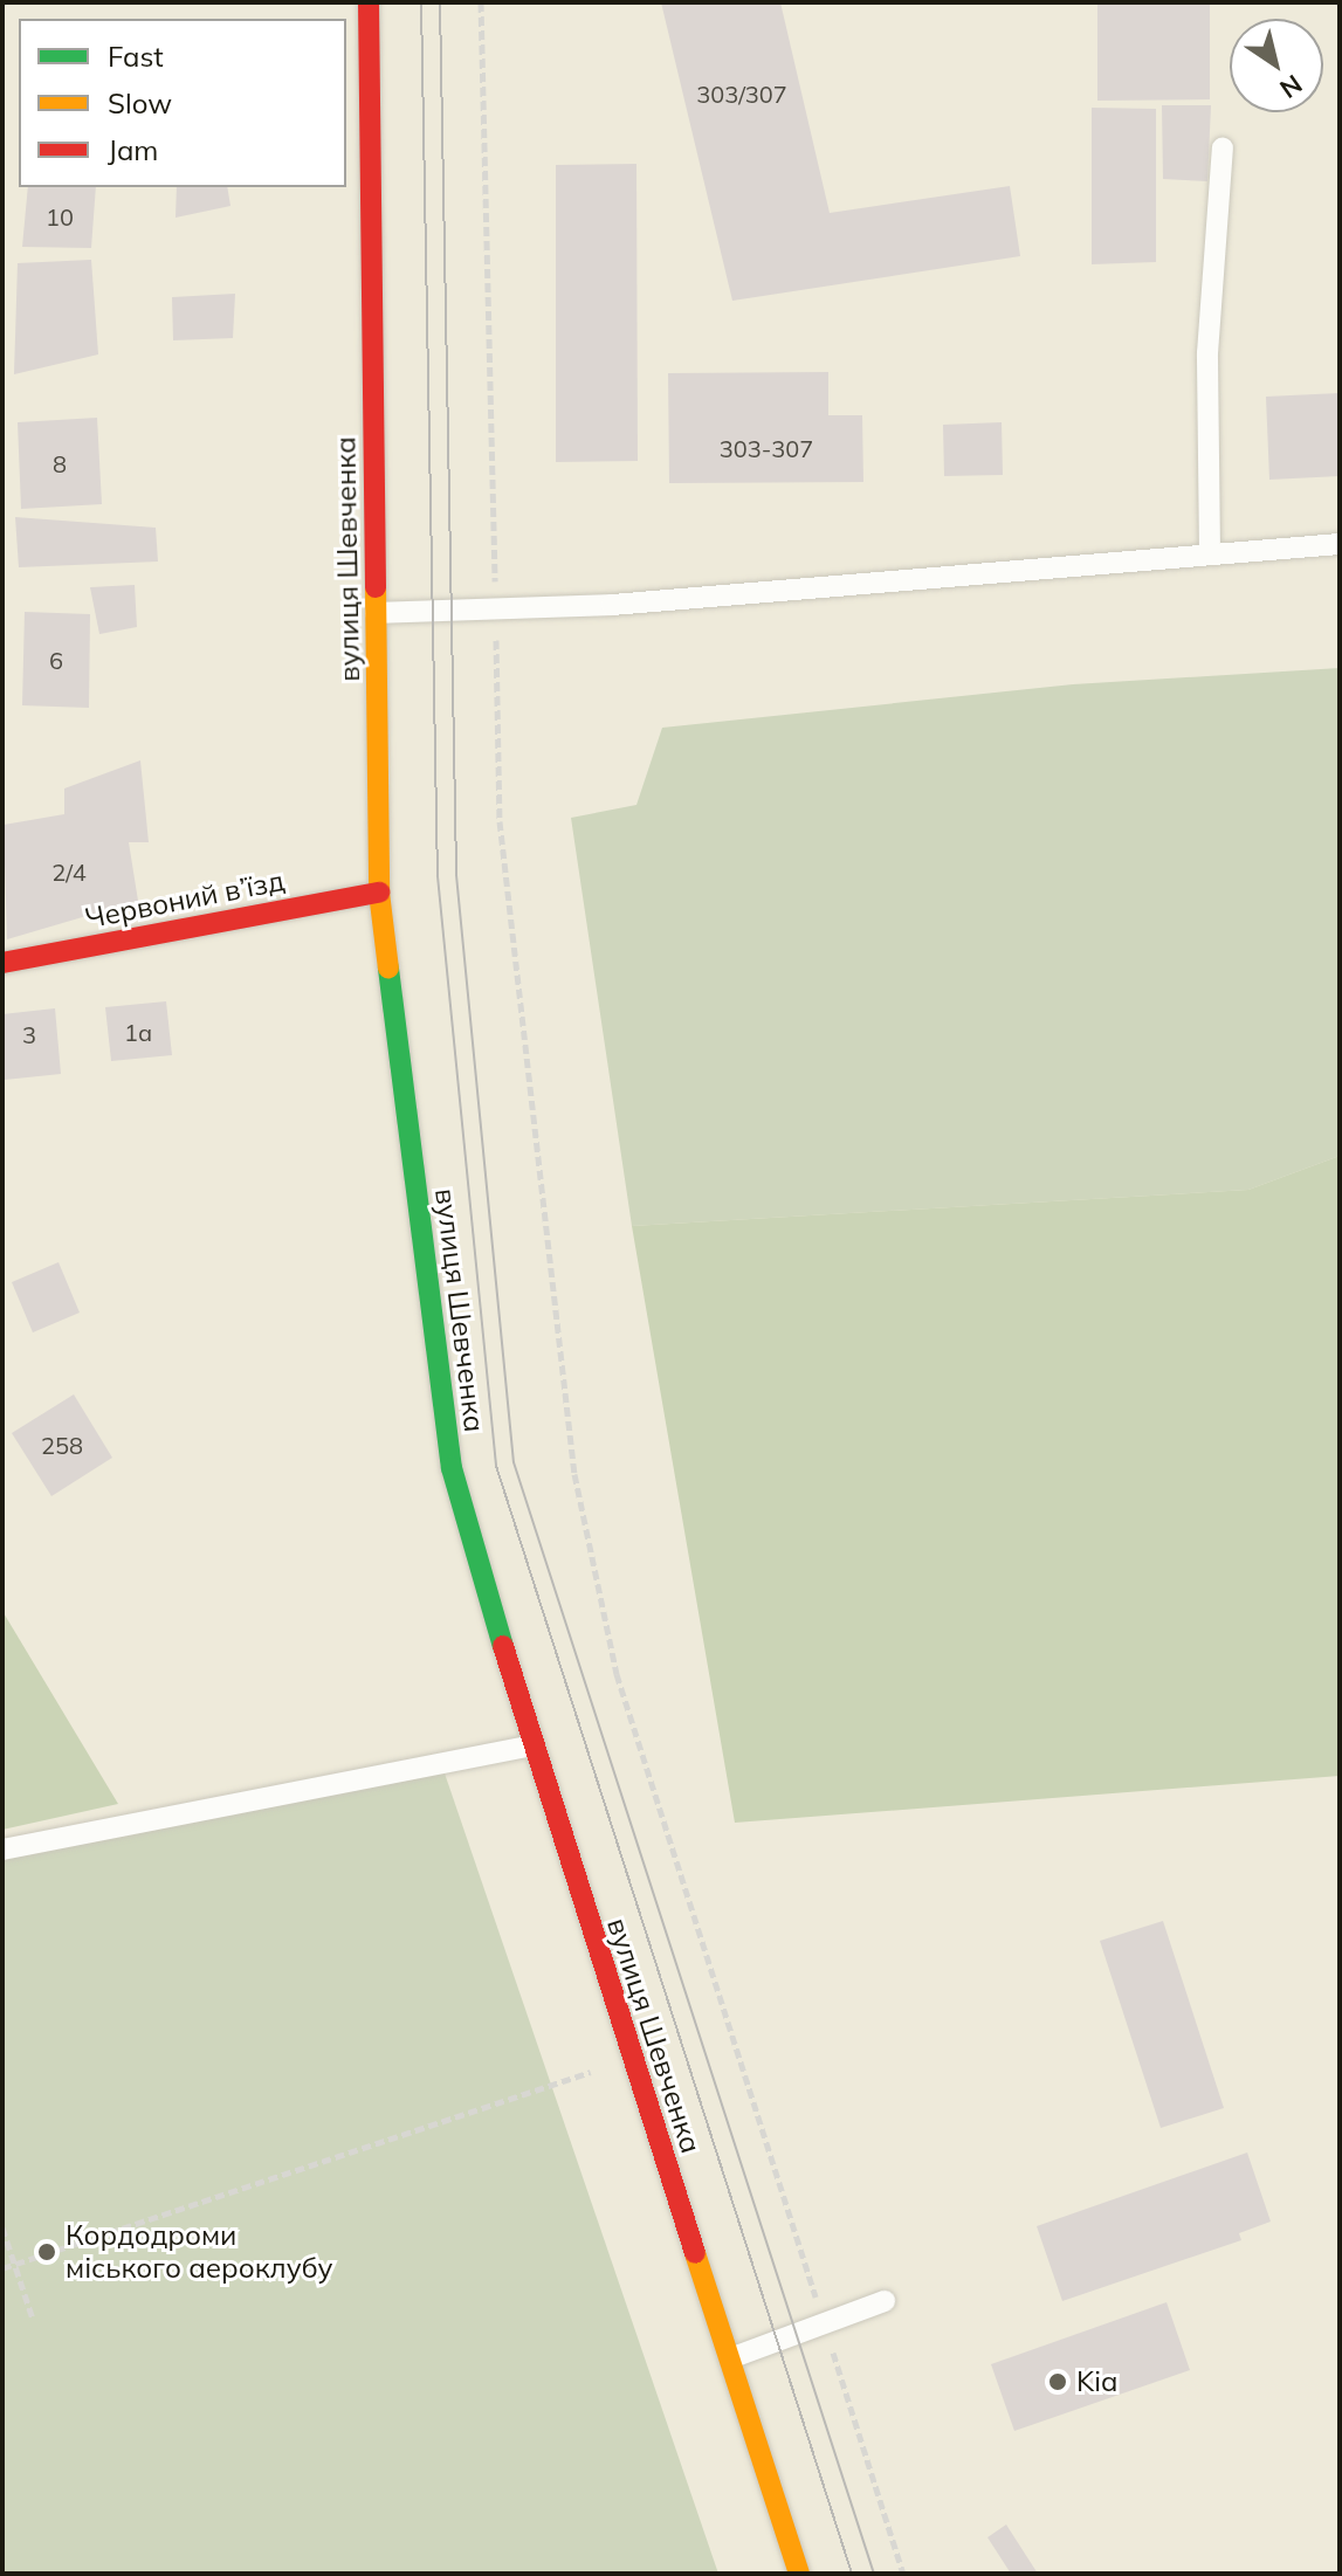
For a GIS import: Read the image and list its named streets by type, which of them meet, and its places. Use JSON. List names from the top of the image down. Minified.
{"streets":{"main road":["вулиця Шевченка","Червоний в’їзд"]},"crossings":[["вулиця Шевченка","Червоний в’їзд"]],"places":["Кордодроми міського аероклубу","Kia"],"house_numbers":["303/307","10","303-307","8","6","2/4","1а","3","258"],"legend":["Fast","Slow","Jam"],"north":"bottom right"}
